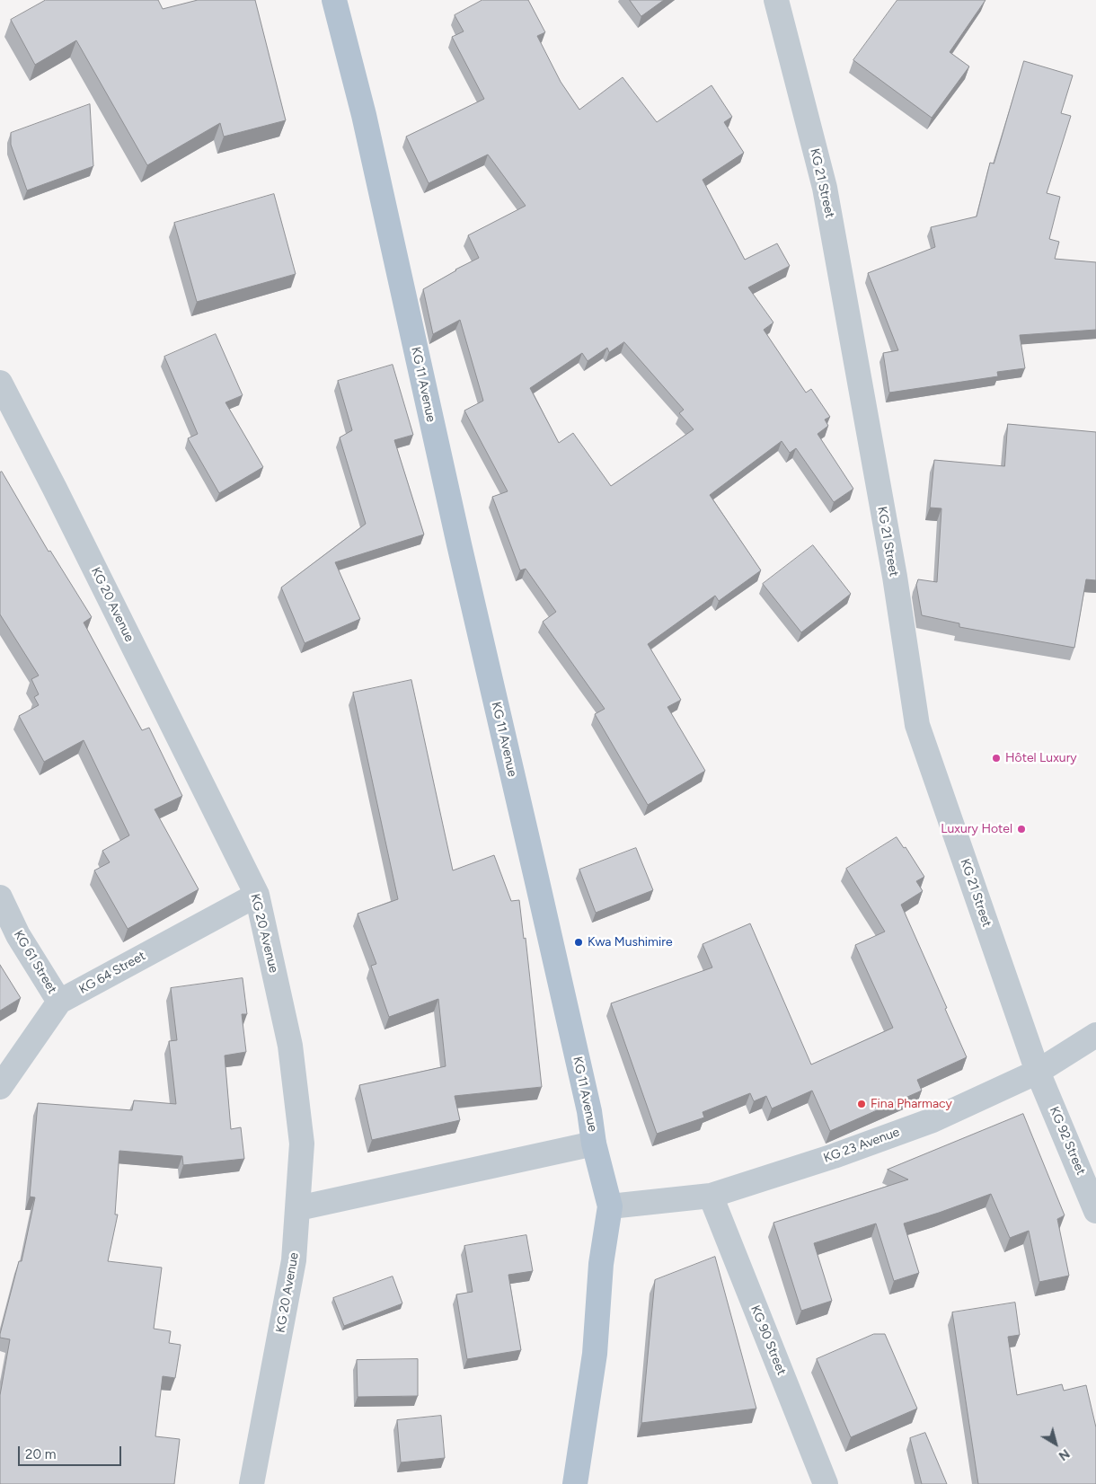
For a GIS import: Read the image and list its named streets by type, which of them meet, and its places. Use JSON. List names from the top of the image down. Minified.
{"streets":{"main road":["KG 11 Avenue"],"street":["KG 21 Street","KG 20 Avenue","KG 61 Street","KG 64 Street","KG 92 Street","KG 23 Avenue","KG 90 Street"]},"crossings":[["KG 21 Street","KG 92 Street"],["KG 21 Street","KG 23 Avenue"],["KG 11 Avenue","KG 23 Avenue"],["KG 20 Avenue","KG 64 Street"],["KG 61 Street","KG 64 Street"],["KG 92 Street","KG 23 Avenue"],["KG 23 Avenue","KG 90 Street"]],"places":["Hôtel Luxury","Luxury Hotel","Kwa Mushimire","Fina Pharmacy"],"scale_bar":"20 m","north":"bottom right"}
